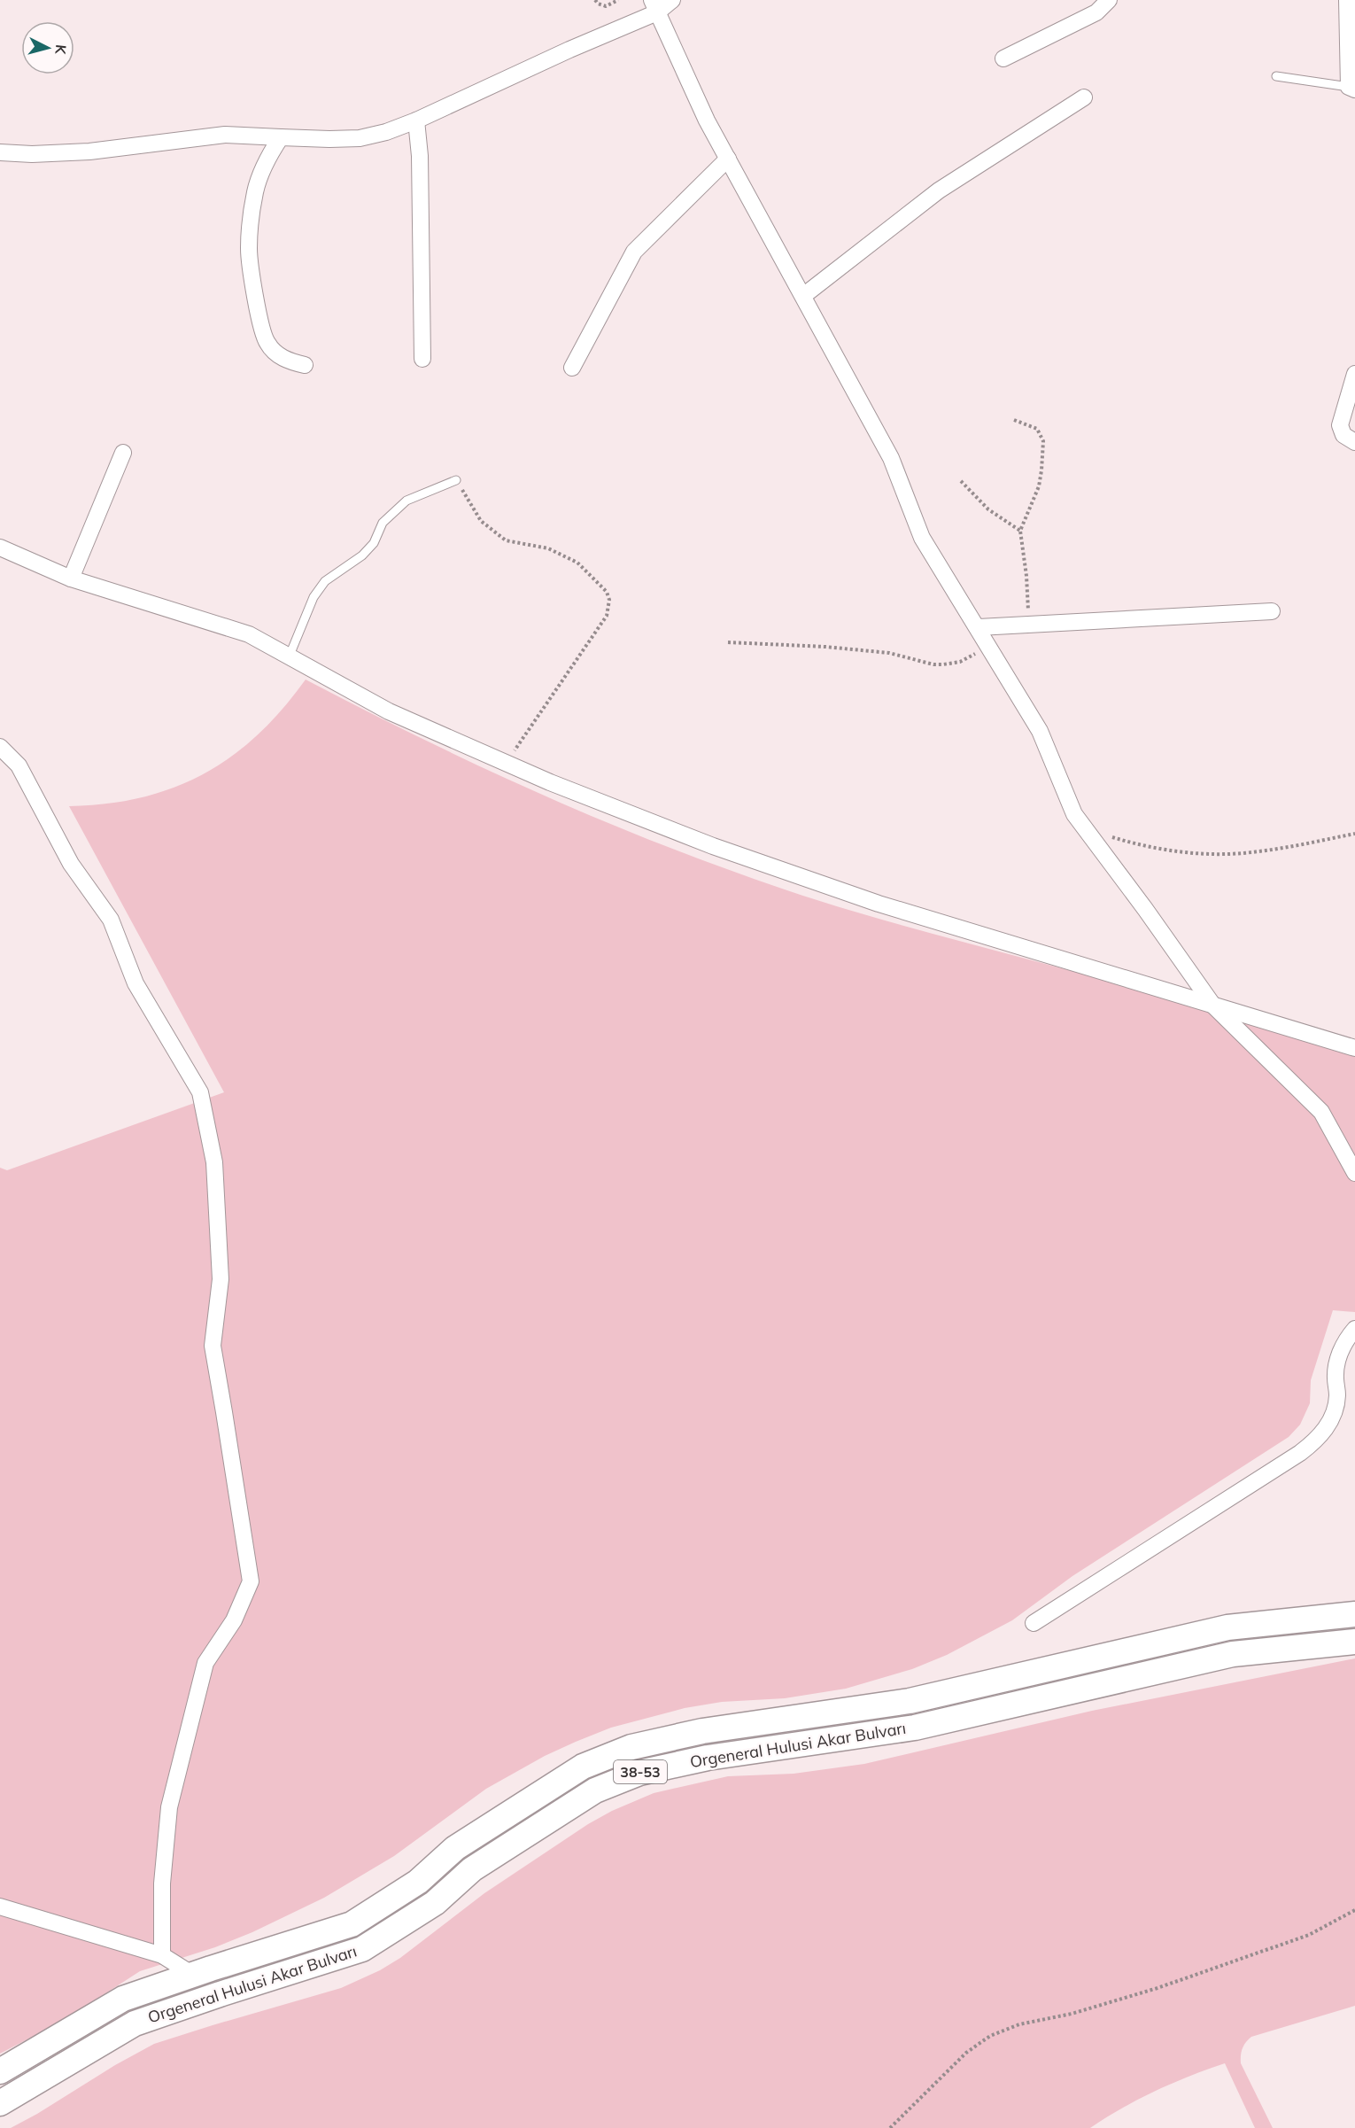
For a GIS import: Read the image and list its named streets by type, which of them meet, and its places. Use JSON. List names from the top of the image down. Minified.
{"streets":{"main road":["Orgeneral Hulusi Akar Bulvarı","38-53"]},"north":"right"}
